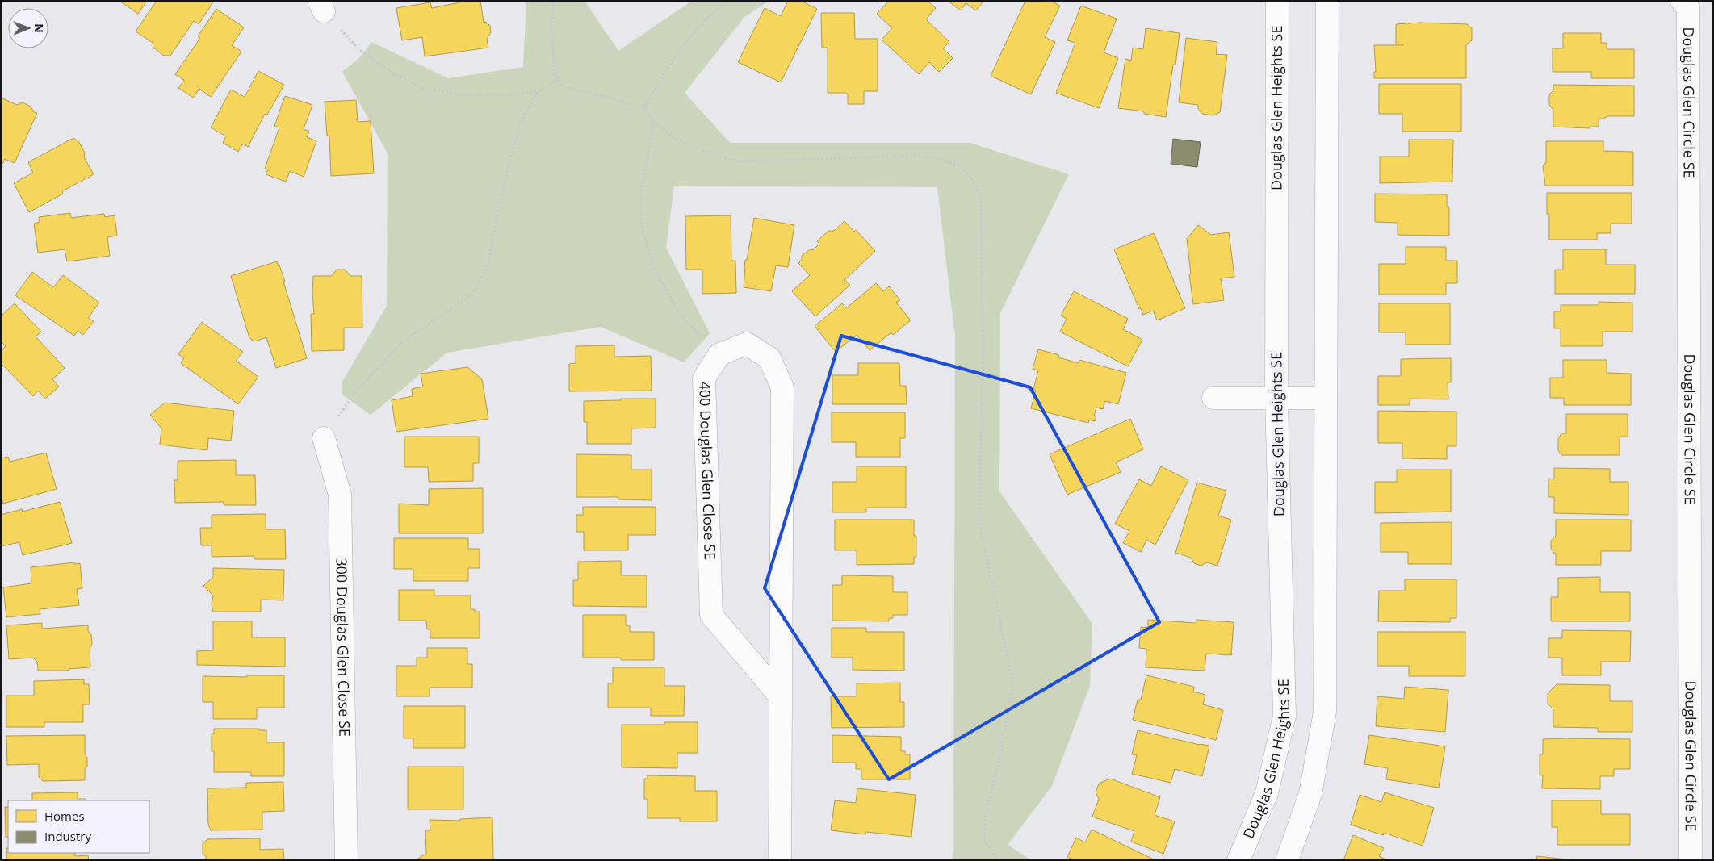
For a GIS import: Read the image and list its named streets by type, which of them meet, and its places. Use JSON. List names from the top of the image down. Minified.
{"streets":{"street":["Douglas Glen Circle SE","Douglas Glen Heights SE","400 Douglas Glen Close SE","300 Douglas Glen Close SE"]},"legend":["Homes","Industry"],"north":"right"}
